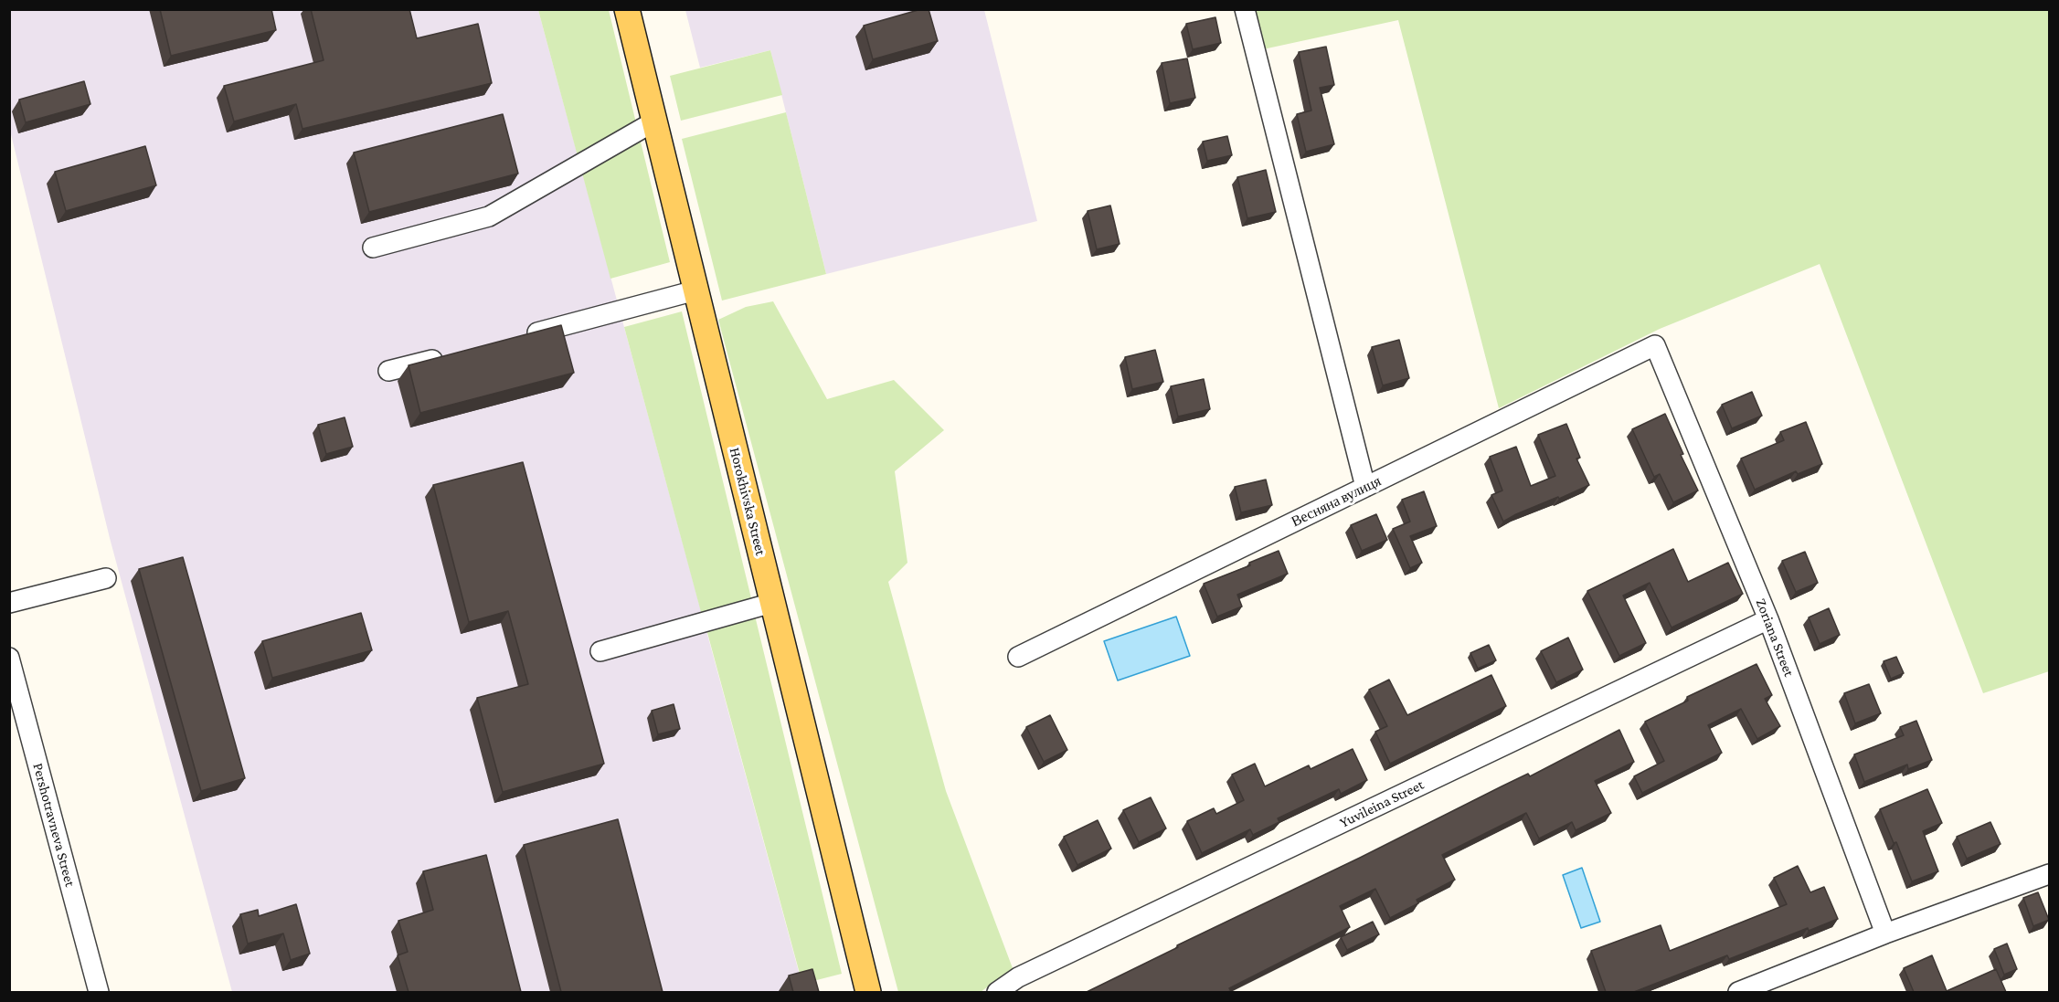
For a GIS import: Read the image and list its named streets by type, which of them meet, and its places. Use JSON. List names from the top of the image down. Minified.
{"streets":{"main road":["Horokhivska Street"],"street":["Весняна вулиця","Zoriana Street","Yuvileina Street","Pershotravneva Street"]},"crossings":[["Весняна вулиця","Zoriana Street"],["Zoriana Street","Yuvileina Street"]]}
